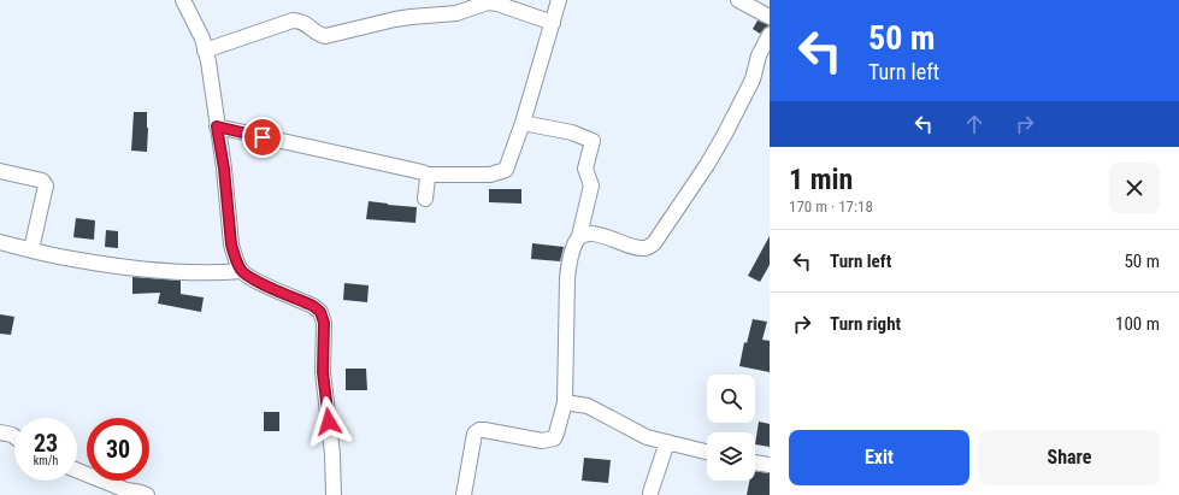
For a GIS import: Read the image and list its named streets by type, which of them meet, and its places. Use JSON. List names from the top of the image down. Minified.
{"page":{"turn":["50 m","Turn left"],"heading":["1 min","170 m · 17:18"],"list":[{"name":"Turn left","value":"50 m"},{"name":"Turn right","value":"100 m"}],"speed":"23 km/h","limit":"30","buttons":["Exit","Share"]}}
